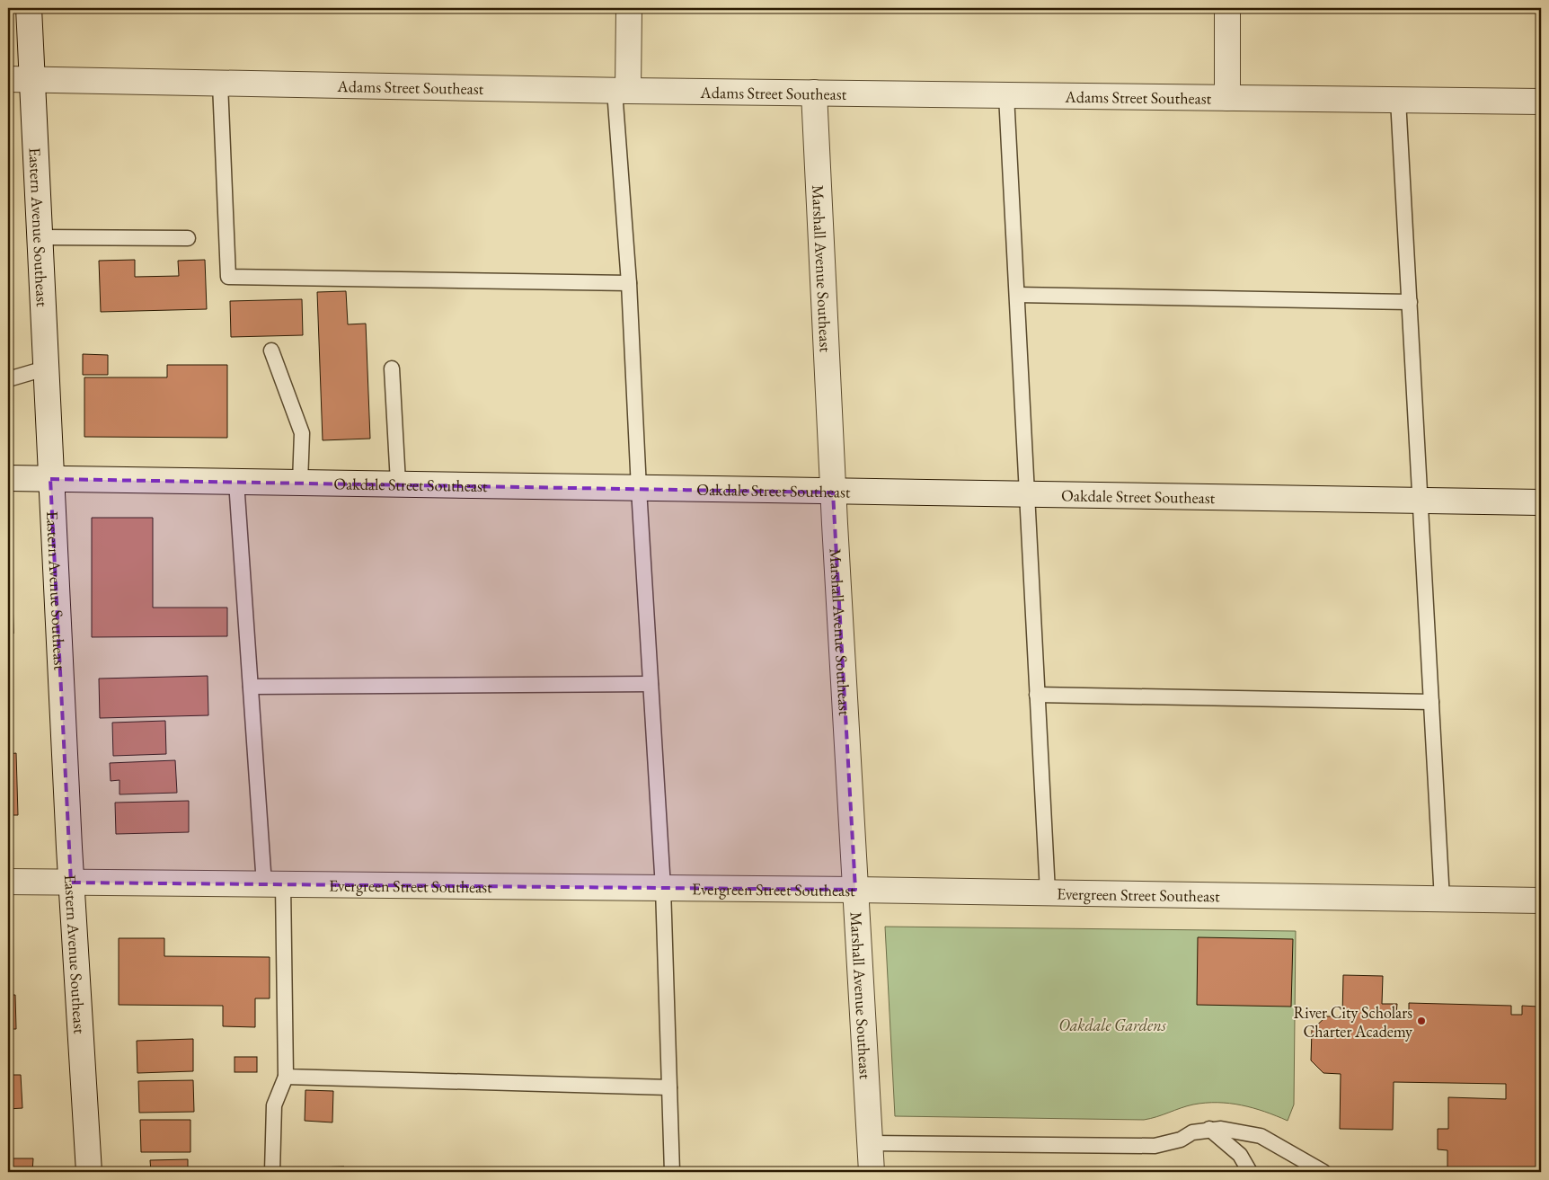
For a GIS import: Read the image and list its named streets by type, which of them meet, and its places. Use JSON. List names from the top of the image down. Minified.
{"streets":{"street":["Adams Street Southeast","Eastern Avenue Southeast","Marshall Avenue Southeast","Oakdale Street Southeast","Evergreen Street Southeast"]},"crossings":[["Adams Street Southeast","Eastern Avenue Southeast"],["Adams Street Southeast","Marshall Avenue Southeast"],["Eastern Avenue Southeast","Oakdale Street Southeast"],["Eastern Avenue Southeast","Evergreen Street Southeast"],["Marshall Avenue Southeast","Oakdale Street Southeast"],["Marshall Avenue Southeast","Evergreen Street Southeast"]],"parks":["Oakdale Gardens"],"places":["River City Scholars Charter Academy"]}
